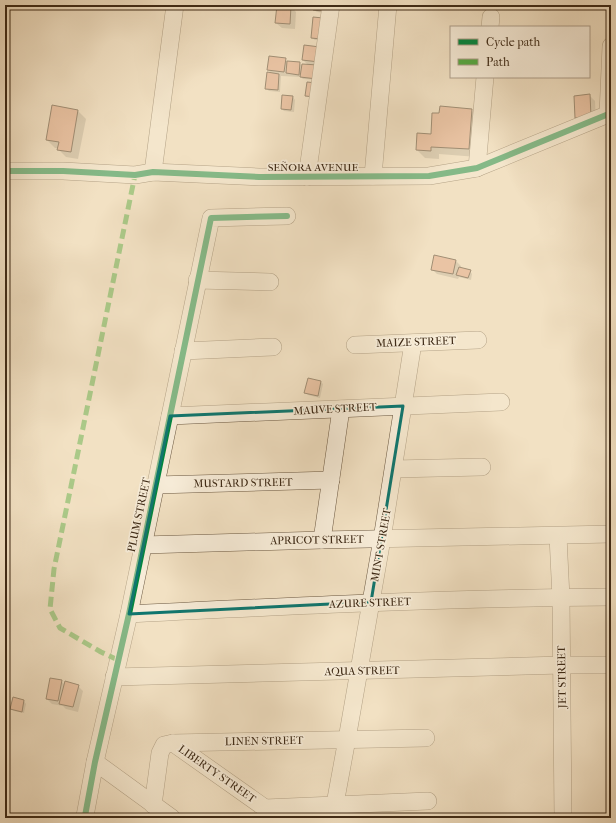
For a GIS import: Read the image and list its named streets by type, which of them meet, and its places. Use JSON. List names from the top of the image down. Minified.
{"streets":{"street":["SEÑORA AVENUE","MAIZE STREET","MAUVE STREET","MUSTARD STREET","PLUM STREET","APRICOT STREET","MINT STREET","AZURE STREET","AQUA STREET","JET STREET","LINEN STREET","LIBERTY STREET"]},"crossings":[["MAIZE STREET","MINT STREET"],["MAUVE STREET","PLUM STREET"],["MAUVE STREET","MINT STREET"],["MUSTARD STREET","PLUM STREET"],["PLUM STREET","APRICOT STREET"],["PLUM STREET","AZURE STREET"],["PLUM STREET","AQUA STREET"],["APRICOT STREET","MINT STREET"],["APRICOT STREET","JET STREET"],["MINT STREET","AZURE STREET"],["MINT STREET","AQUA STREET"],["MINT STREET","LINEN STREET"],["MINT STREET","LIBERTY STREET"],["AZURE STREET","JET STREET"],["AQUA STREET","JET STREET"],["LINEN STREET","LIBERTY STREET"]],"legend":["Cycle path","Path"]}
